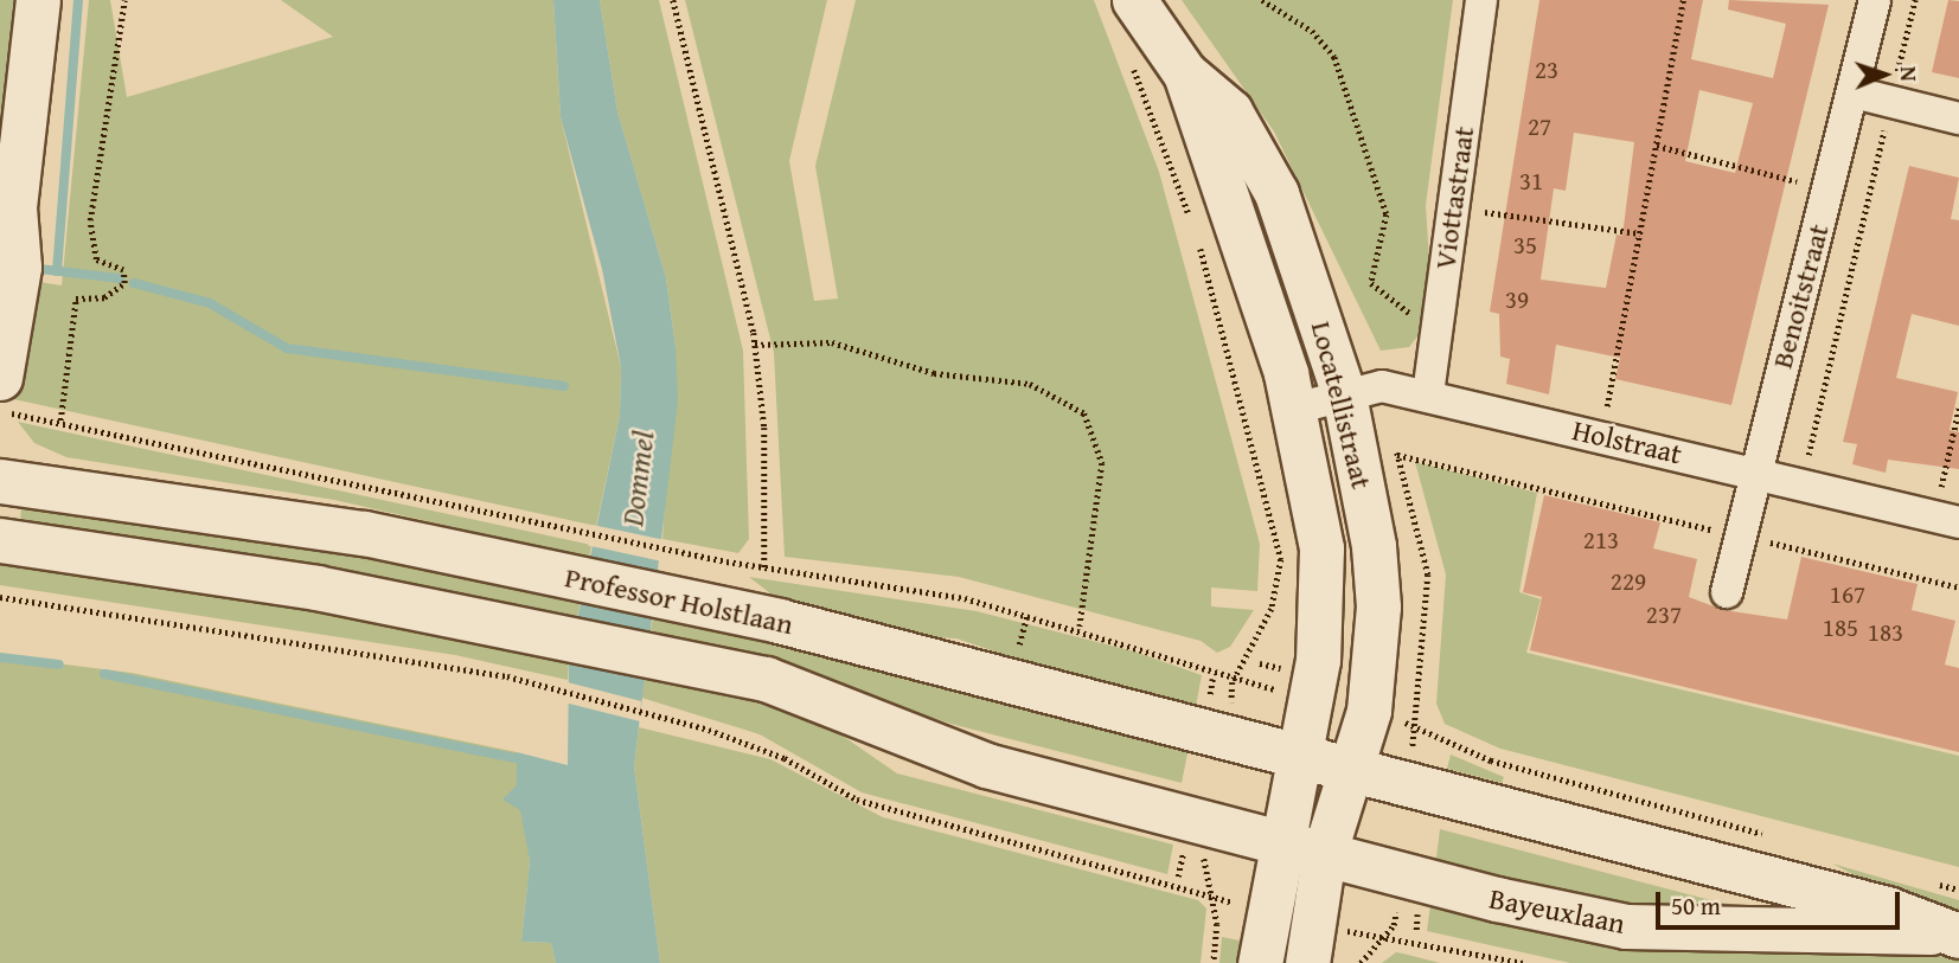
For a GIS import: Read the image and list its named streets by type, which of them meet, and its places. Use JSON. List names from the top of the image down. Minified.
{"streets":{"main road":["Locatellistraat","Professor Holstlaan","Bayeuxlaan"],"street":["Viottastraat","Benoitstraat","Holstraat"]},"crossings":[["Viottastraat","Holstraat"],["Benoitstraat","Holstraat"],["Locatellistraat","Holstraat"],["Locatellistraat","Professor Holstlaan"],["Locatellistraat","Bayeuxlaan"],["Professor Holstlaan","Bayeuxlaan"]],"water":["Dommel"],"house_numbers":["23","27","31","35","39","213","229","167","237","185","183"],"scale_bar":"50 m","north":"right"}
